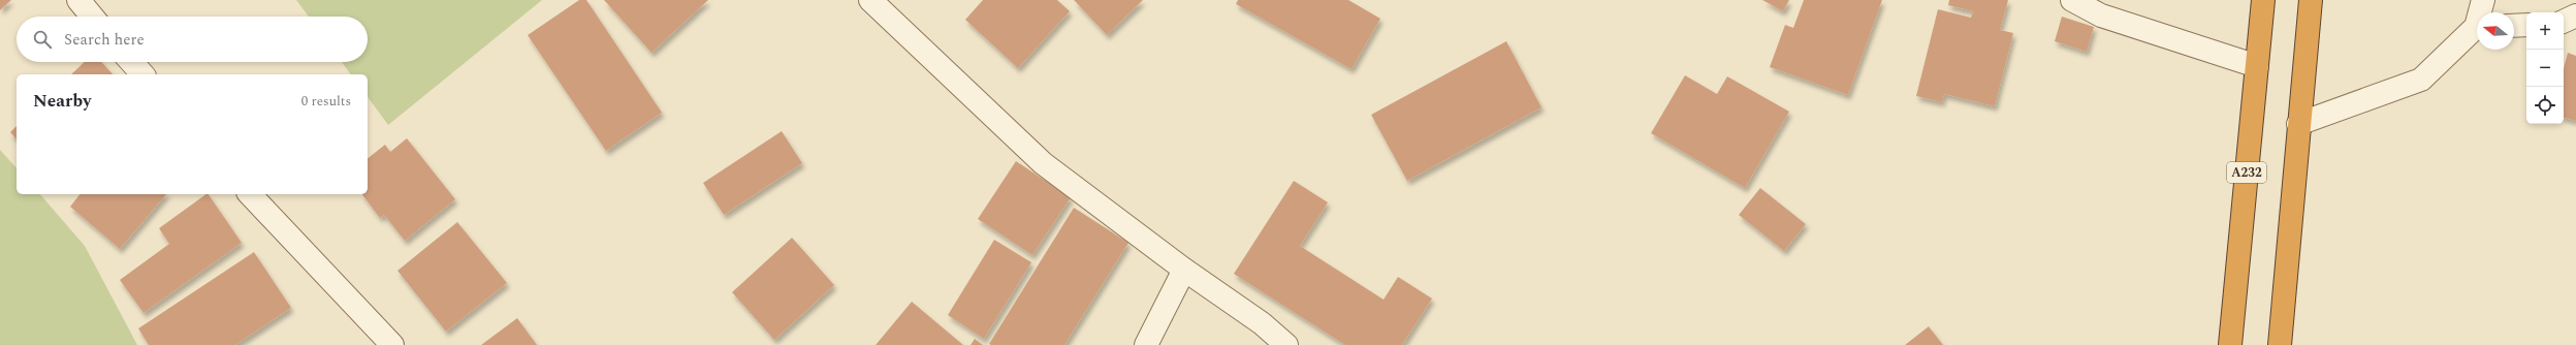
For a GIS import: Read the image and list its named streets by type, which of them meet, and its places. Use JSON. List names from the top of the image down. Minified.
{"streets":{"highway":["A232"]},"north":"left","page":{"map_buttons":["+","−"],"search":"Search here","heading":["Nearby","0 results"]}}
